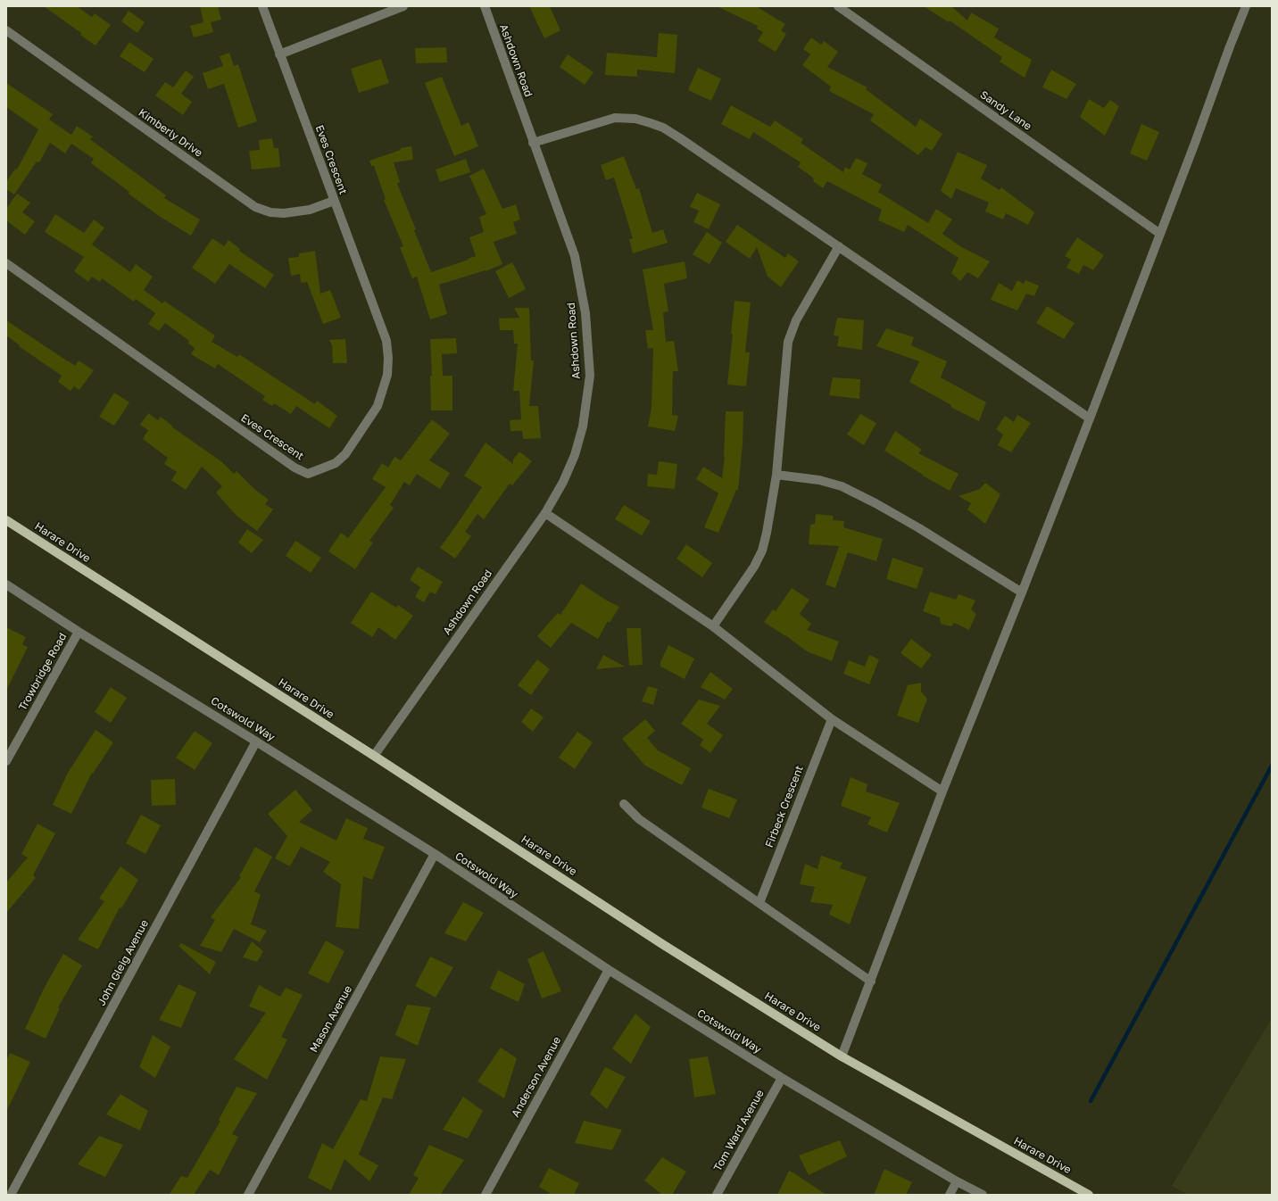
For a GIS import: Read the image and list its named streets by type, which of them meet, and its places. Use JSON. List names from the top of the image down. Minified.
{"streets":{"main road":["Harare Drive"],"street":["Ashdown Road","Sandy Lane","Kimberly Drive","Eves Crescent","Trowbridge Road","Cotswold Way","Firbeck Crescent","John Gleig Avenue","Mason Avenue","Anderson Avenue","Tom Ward Avenue"]},"crossings":[["Ashdown Road","Harare Drive"],["Kimberly Drive","Eves Crescent"],["Trowbridge Road","Cotswold Way"],["Cotswold Way","John Gleig Avenue"],["Cotswold Way","Mason Avenue"],["Cotswold Way","Anderson Avenue"],["Cotswold Way","Tom Ward Avenue"]]}
